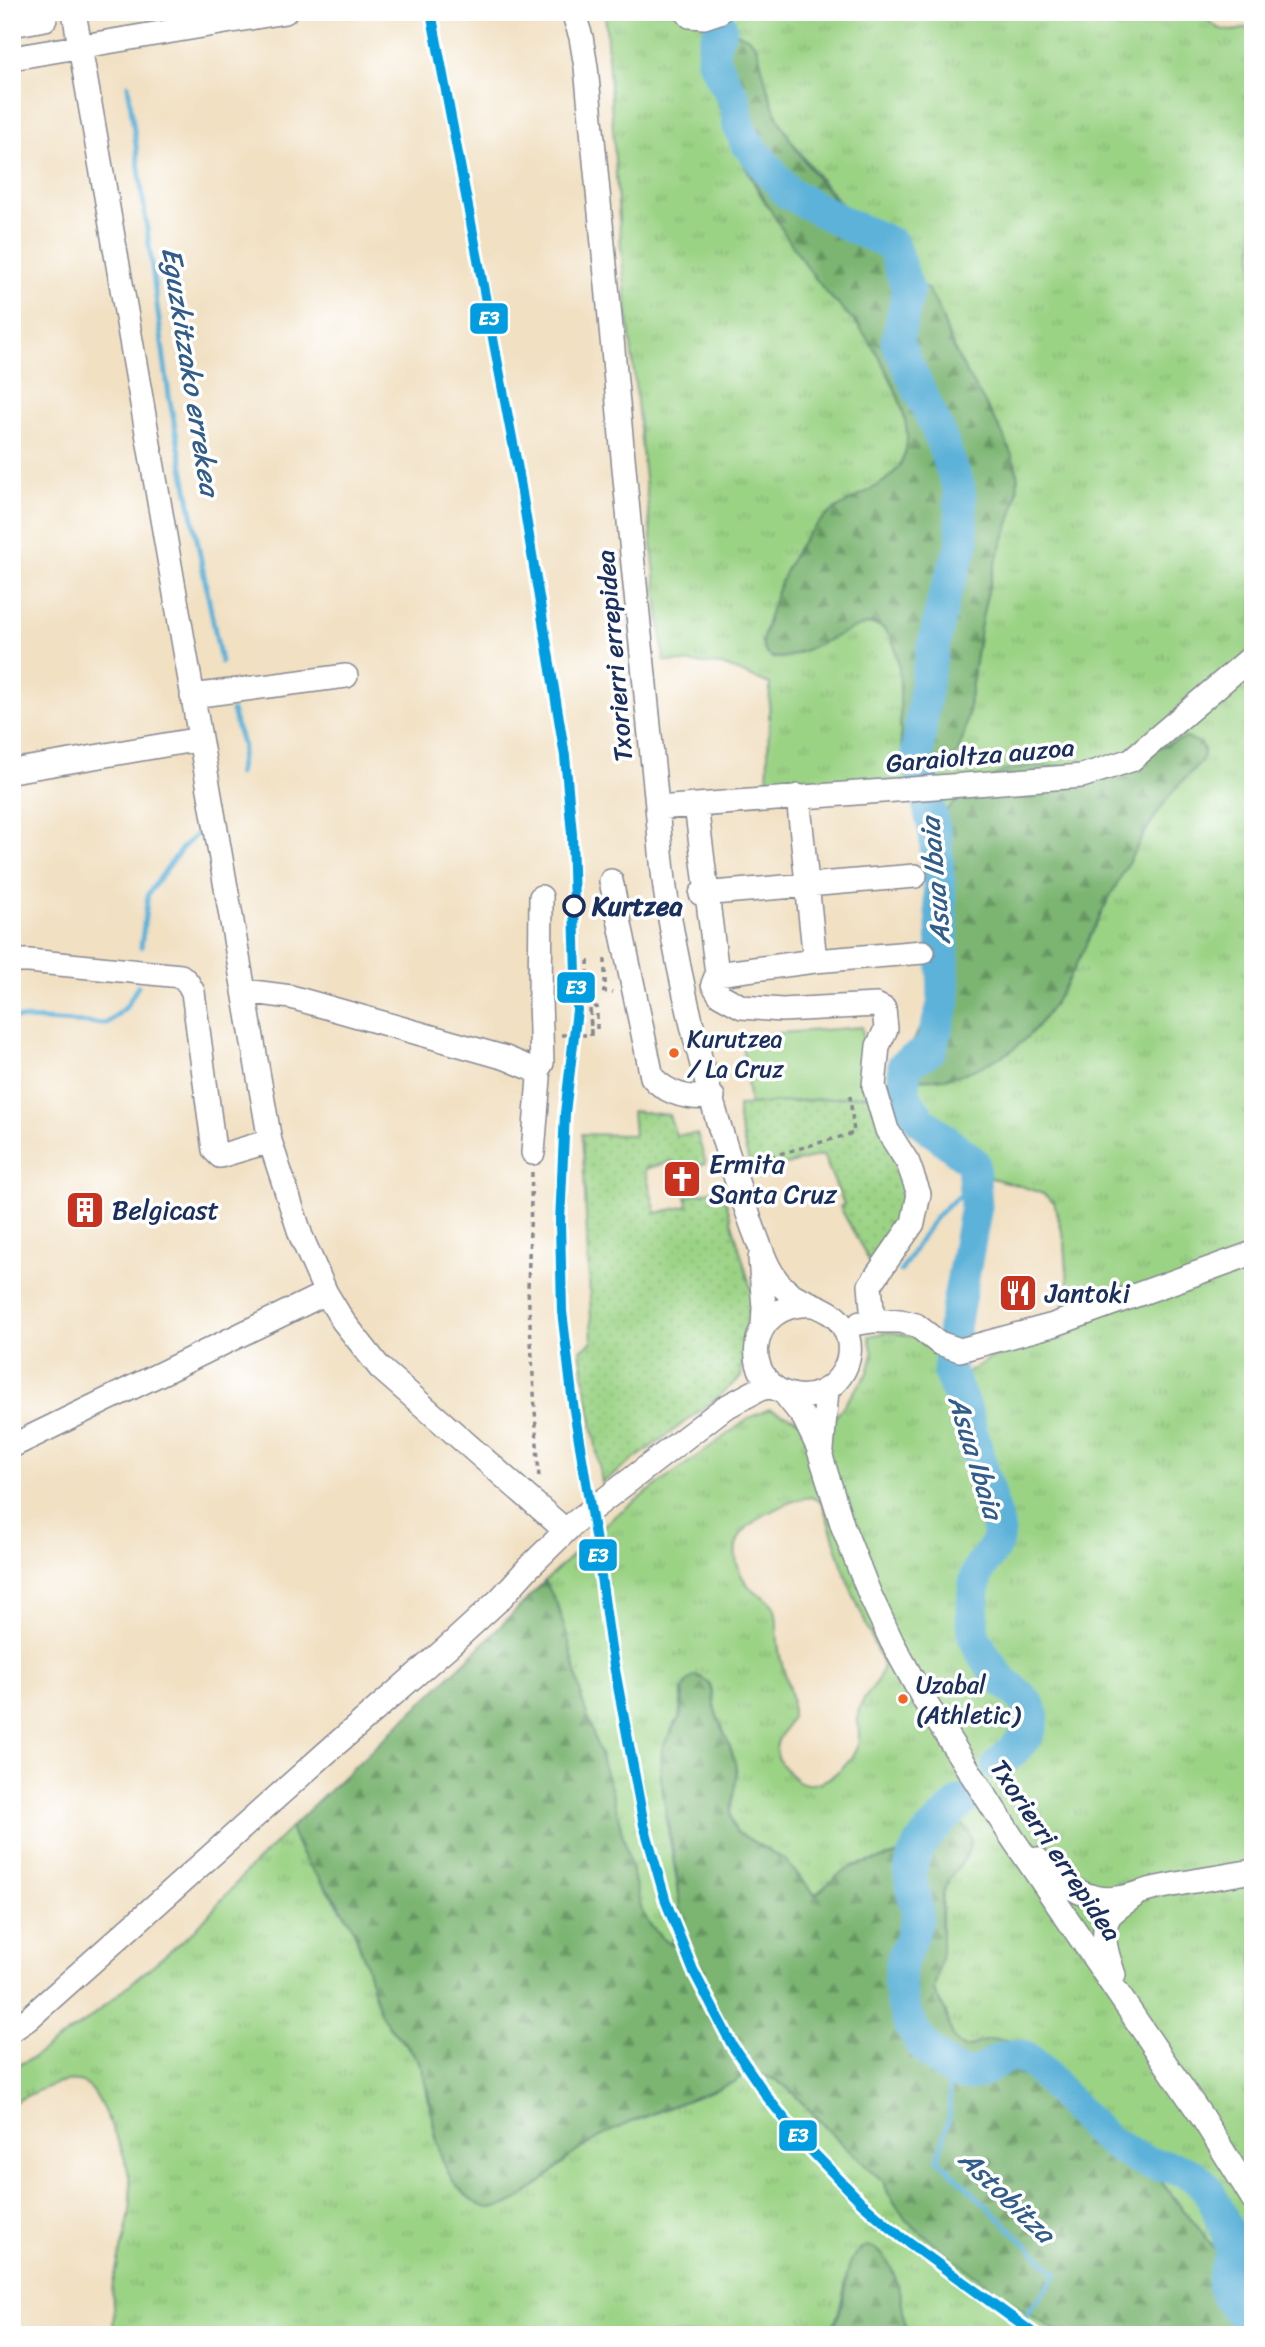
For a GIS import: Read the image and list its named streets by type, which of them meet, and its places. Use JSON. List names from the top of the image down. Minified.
{"streets":{"street":["Txorierri errepidea","Garaioltza auzoa"]},"crossings":[["Txorierri errepidea","Garaioltza auzoa"]],"water":["Eguzkitzako errekea","Asua Ibaia","Astobitza"],"places":{"other":["Kurtzea","Kurutzea / La Cruz","Uzabal (Athletic)"],"church":["Ermita Santa Cruz"],"building":["Belgicast"],"restaurant":["Jantoki"]},"lines":["transit line E3"]}
